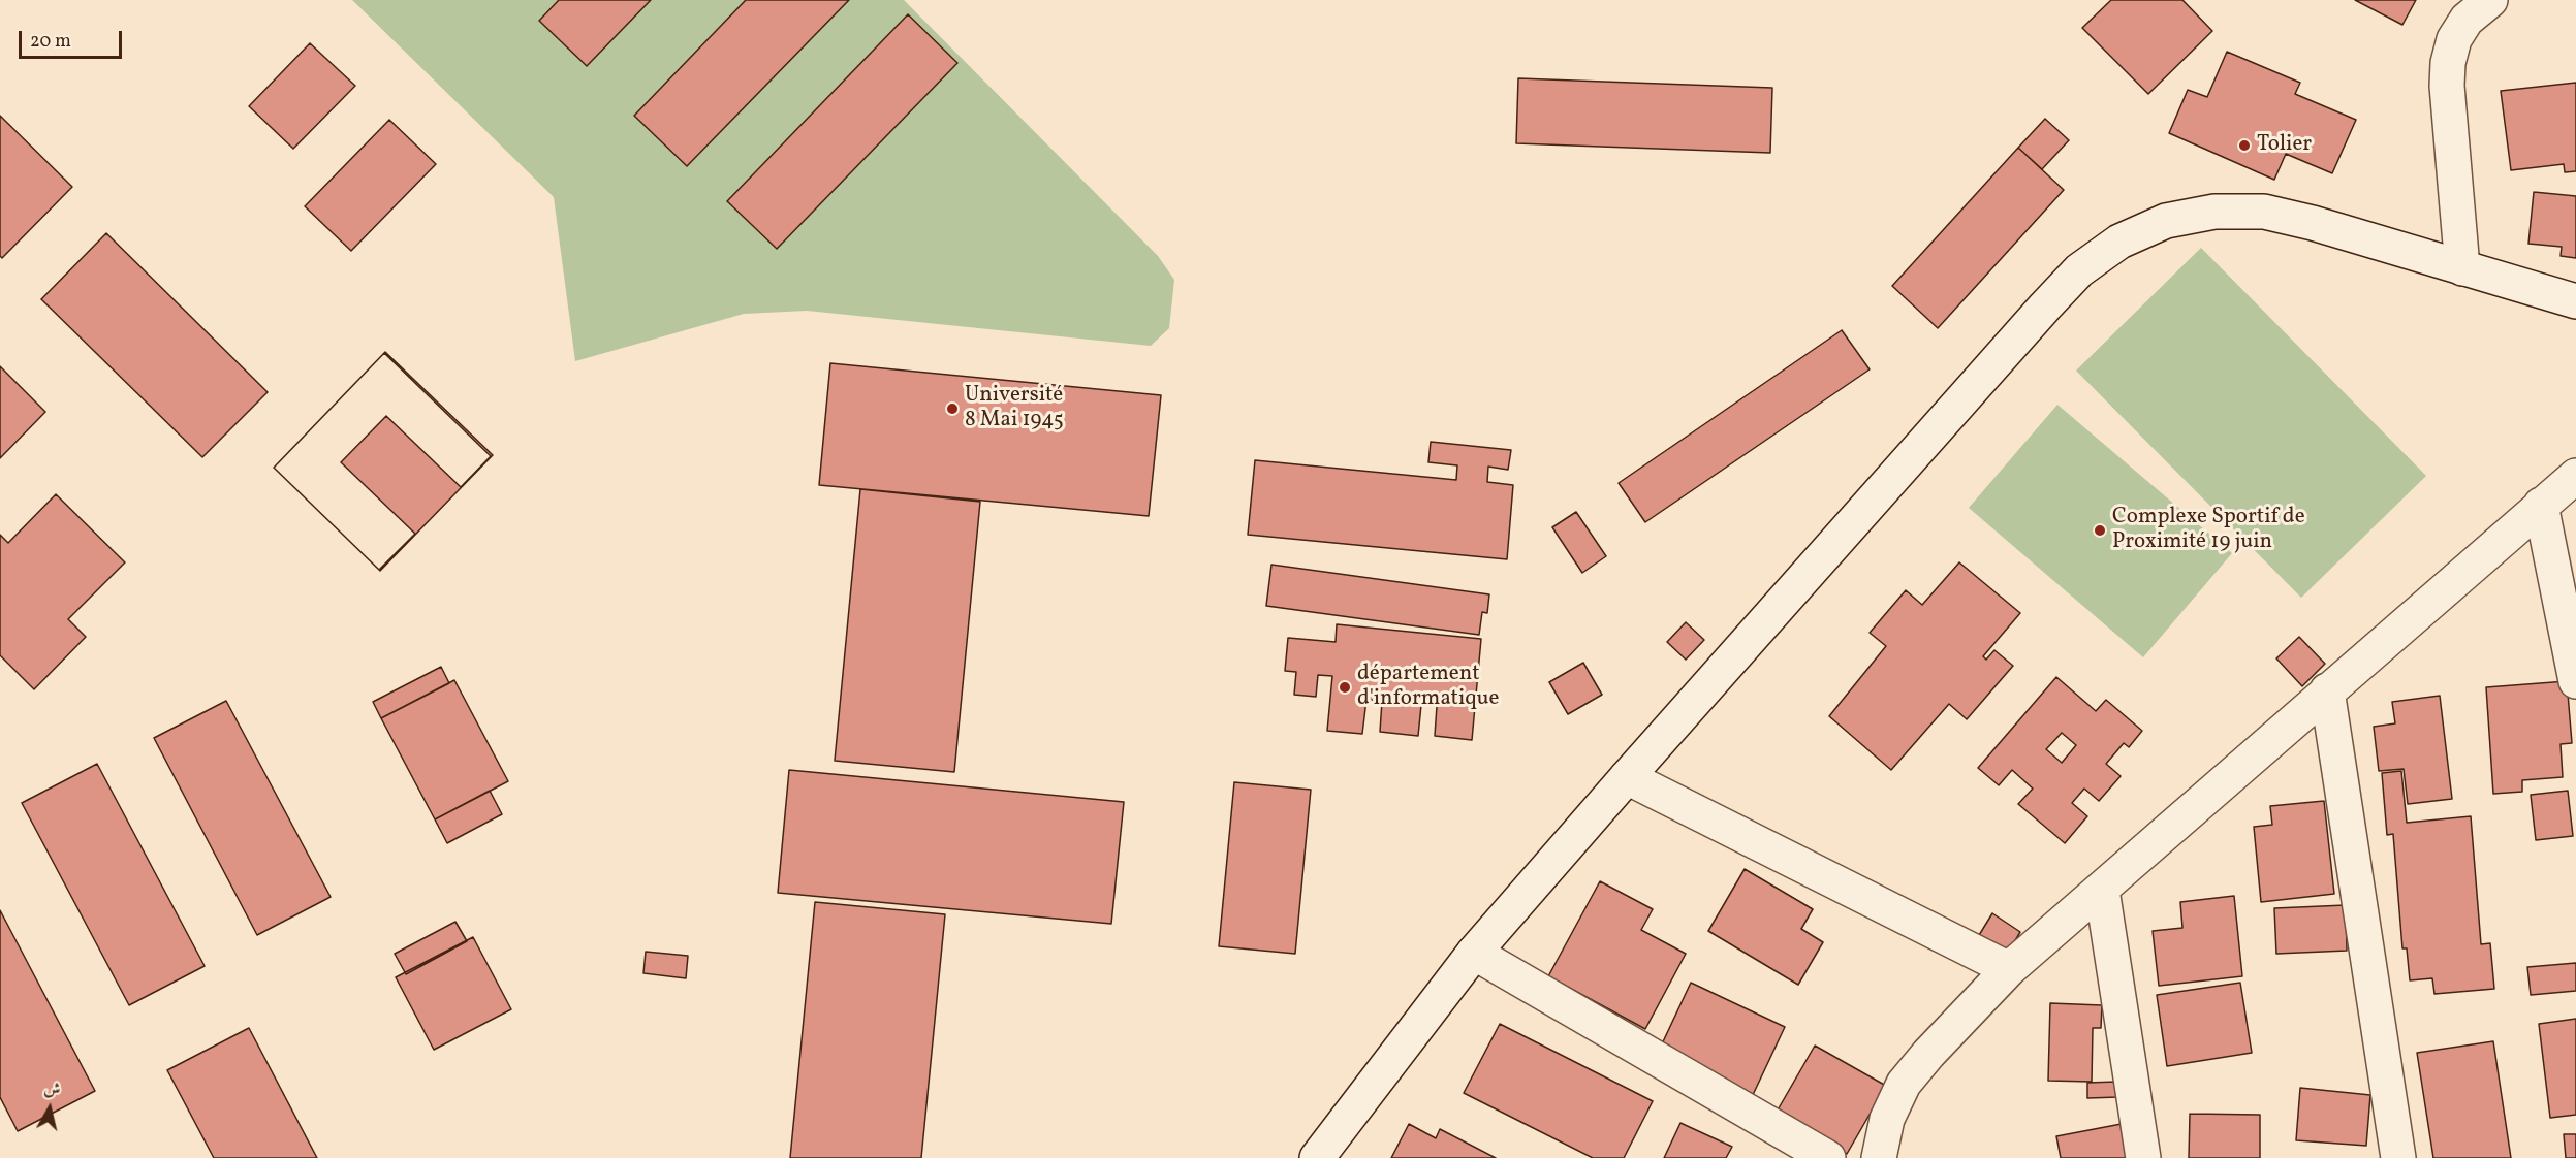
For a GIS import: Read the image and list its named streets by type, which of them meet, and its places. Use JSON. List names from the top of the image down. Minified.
{"places":["Tolier","Université 8 Mai 1945","Complexe Sportif de Proximité 19 juin","département d'informatique"],"scale_bar":"20 m","north":"top"}
